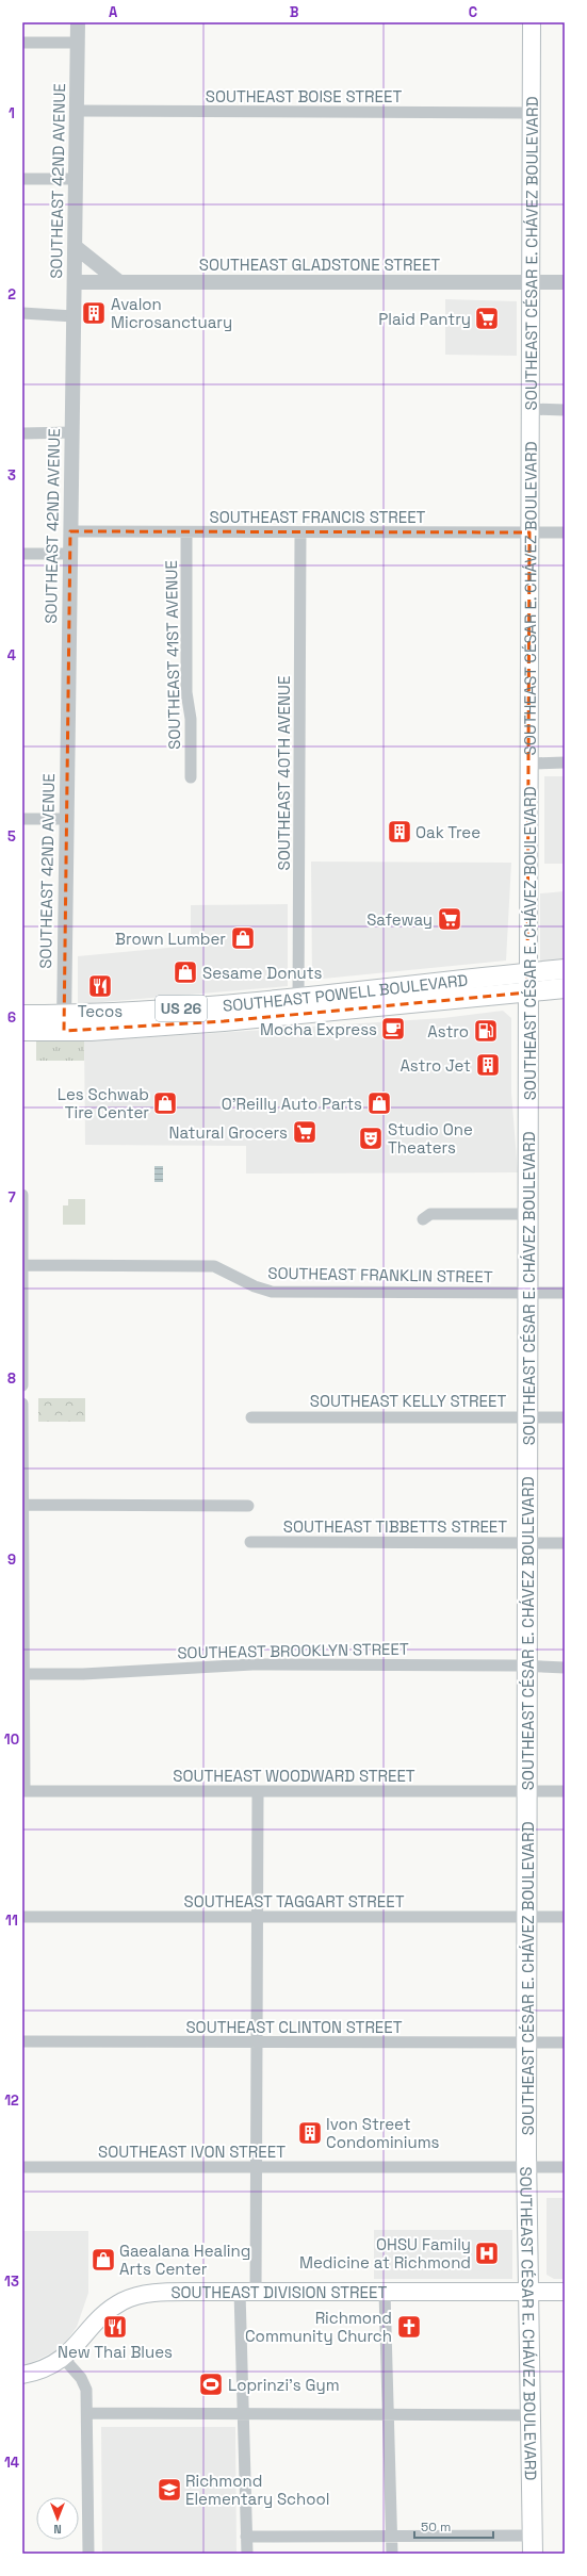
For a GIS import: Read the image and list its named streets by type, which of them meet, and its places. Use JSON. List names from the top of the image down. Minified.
{"streets":{"main road":["SOUTHEAST CÉSAR E. CHÁVEZ BOULEVARD","SOUTHEAST POWELL BOULEVARD","US 26","SOUTHEAST DIVISION STREET"],"street":["SOUTHEAST BOISE STREET","SOUTHEAST 42ND AVENUE","SOUTHEAST GLADSTONE STREET","SOUTHEAST FRANCIS STREET","SOUTHEAST 41ST AVENUE","SOUTHEAST 40TH AVENUE","SOUTHEAST FRANKLIN STREET","SOUTHEAST KELLY STREET","SOUTHEAST TIBBETTS STREET","SOUTHEAST BROOKLYN STREET","SOUTHEAST WOODWARD STREET","SOUTHEAST TAGGART STREET","SOUTHEAST CLINTON STREET","SOUTHEAST IVON STREET"]},"crossings":[["SOUTHEAST BOISE STREET","SOUTHEAST 42ND AVENUE"],["SOUTHEAST BOISE STREET","SOUTHEAST CÉSAR E. CHÁVEZ BOULEVARD"],["SOUTHEAST 42ND AVENUE","SOUTHEAST GLADSTONE STREET"],["SOUTHEAST 42ND AVENUE","SOUTHEAST FRANCIS STREET"],["SOUTHEAST 42ND AVENUE","SOUTHEAST POWELL BOULEVARD"],["SOUTHEAST CÉSAR E. CHÁVEZ BOULEVARD","SOUTHEAST GLADSTONE STREET"],["SOUTHEAST CÉSAR E. CHÁVEZ BOULEVARD","SOUTHEAST FRANCIS STREET"],["SOUTHEAST CÉSAR E. CHÁVEZ BOULEVARD","SOUTHEAST POWELL BOULEVARD"],["SOUTHEAST CÉSAR E. CHÁVEZ BOULEVARD","SOUTHEAST FRANKLIN STREET"],["SOUTHEAST CÉSAR E. CHÁVEZ BOULEVARD","SOUTHEAST KELLY STREET"],["SOUTHEAST CÉSAR E. CHÁVEZ BOULEVARD","SOUTHEAST TIBBETTS STREET"],["SOUTHEAST CÉSAR E. CHÁVEZ BOULEVARD","SOUTHEAST BROOKLYN STREET"],["SOUTHEAST CÉSAR E. CHÁVEZ BOULEVARD","SOUTHEAST WOODWARD STREET"],["SOUTHEAST CÉSAR E. CHÁVEZ BOULEVARD","SOUTHEAST TAGGART STREET"],["SOUTHEAST CÉSAR E. CHÁVEZ BOULEVARD","SOUTHEAST CLINTON STREET"],["SOUTHEAST CÉSAR E. CHÁVEZ BOULEVARD","SOUTHEAST IVON STREET"],["SOUTHEAST CÉSAR E. CHÁVEZ BOULEVARD","SOUTHEAST DIVISION STREET"],["SOUTHEAST FRANCIS STREET","SOUTHEAST 41ST AVENUE"],["SOUTHEAST FRANCIS STREET","SOUTHEAST 40TH AVENUE"],["SOUTHEAST 40TH AVENUE","SOUTHEAST POWELL BOULEVARD"]],"places":{"building":["Avalon Microsanctuary","Oak Tree","Astro Jet","Ivon Street Condominiums"],"supermarket":["Plaid Pantry","Safeway","Natural Grocers"],"shop":["Brown Lumber","Sesame Donuts","Les Schwab Tire Center","O'Reilly Auto Parts","Gaealana Healing Arts Center"],"restaurant":["Tecos","New Thai Blues"],"cafe":["Mocha Express"],"fuel station":["Astro"],"theatre":["Studio One Theaters"],"hospital":["OHSU Family Medicine at Richmond"],"church":["Richmond Community Church"],"sports":["Loprinzi's Gym"],"school or university":["Richmond Elementary School"]},"scale_bar":"50 m","north":"bottom","grid":{"columns":["A","B","C"],"rows":["1","2","3","4","5","6","7","8","9","10","11","12","13","14"]}}
